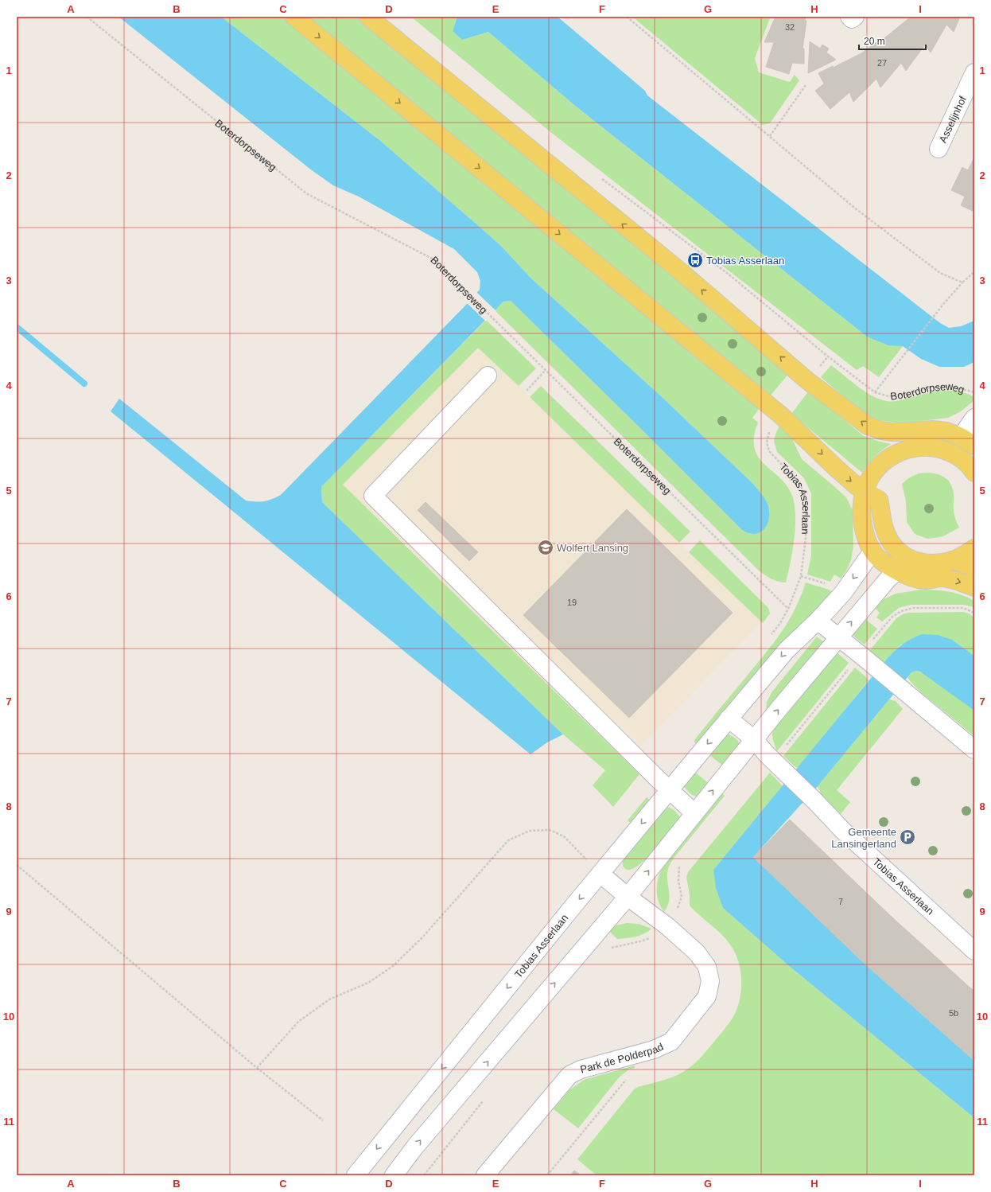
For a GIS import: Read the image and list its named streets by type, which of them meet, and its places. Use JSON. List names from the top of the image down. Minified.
{"streets":{"street":["Asselijnhof","Tobias Asserlaan","Park de Polderpad"],"path":["Boterdorpseweg"]},"crossings":[["Boterdorpseweg","Tobias Asserlaan"],["Tobias Asserlaan","Park de Polderpad"]],"one_way":["Tobias Asserlaan"],"places":{"bus stop":["Tobias Asserlaan"],"school or university":["Wolfert Lansing"],"parking":["Gemeente Lansingerland"]},"house_numbers":["32","27","19","7","5b"],"scale_bar":"20 m","grid":{"columns":["A","B","C","D","E","F","G","H","I"],"rows":["1","2","3","4","5","6","7","8","9","10","11"]}}
